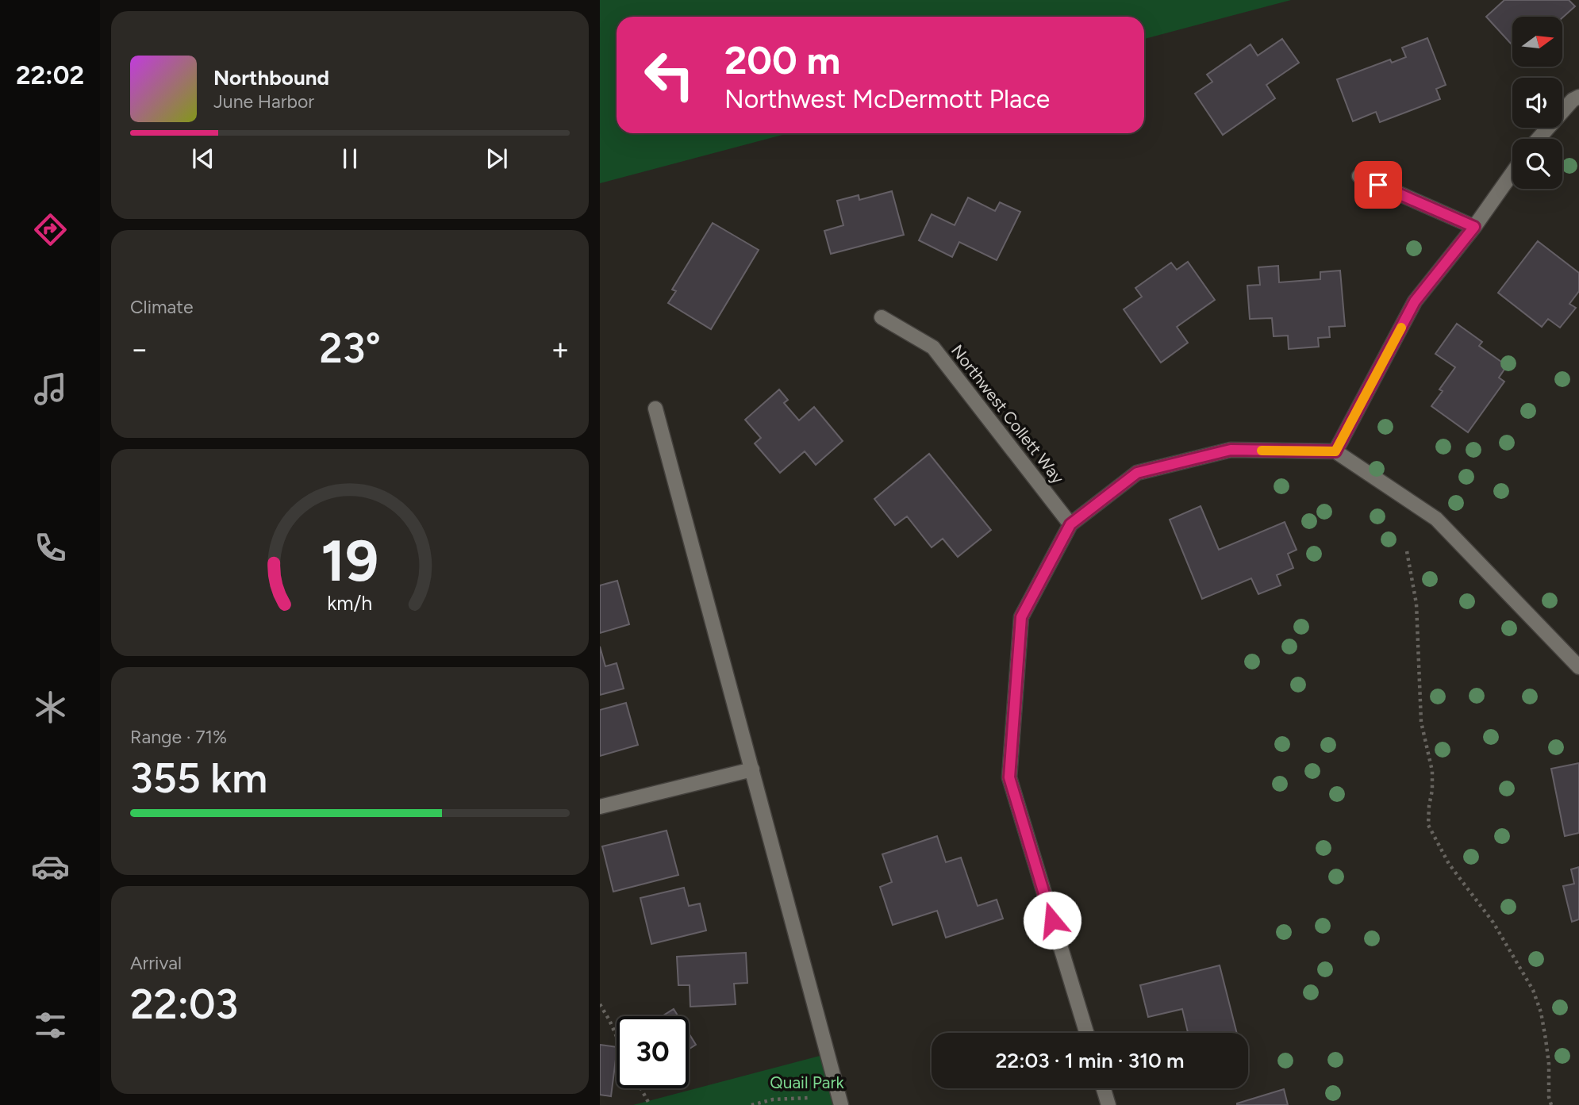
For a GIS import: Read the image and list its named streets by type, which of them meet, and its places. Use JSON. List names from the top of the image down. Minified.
{"streets":{"street":["Northwest Collett Way"]},"parks":["Quail Park"],"north":"right","page":{"tabs":"22:02","turn":["200 m","Northwest McDermott Place"],"song":["Northbound","June Harbor"],"tile":["Climate",["Range · 71%","355 km"],["Arrival","22:03"]],"heat":["−","23°","+"],"limit":"30","trip":"22:03 · 1 min · 310 m","gauge":["19","km/h"]}}
